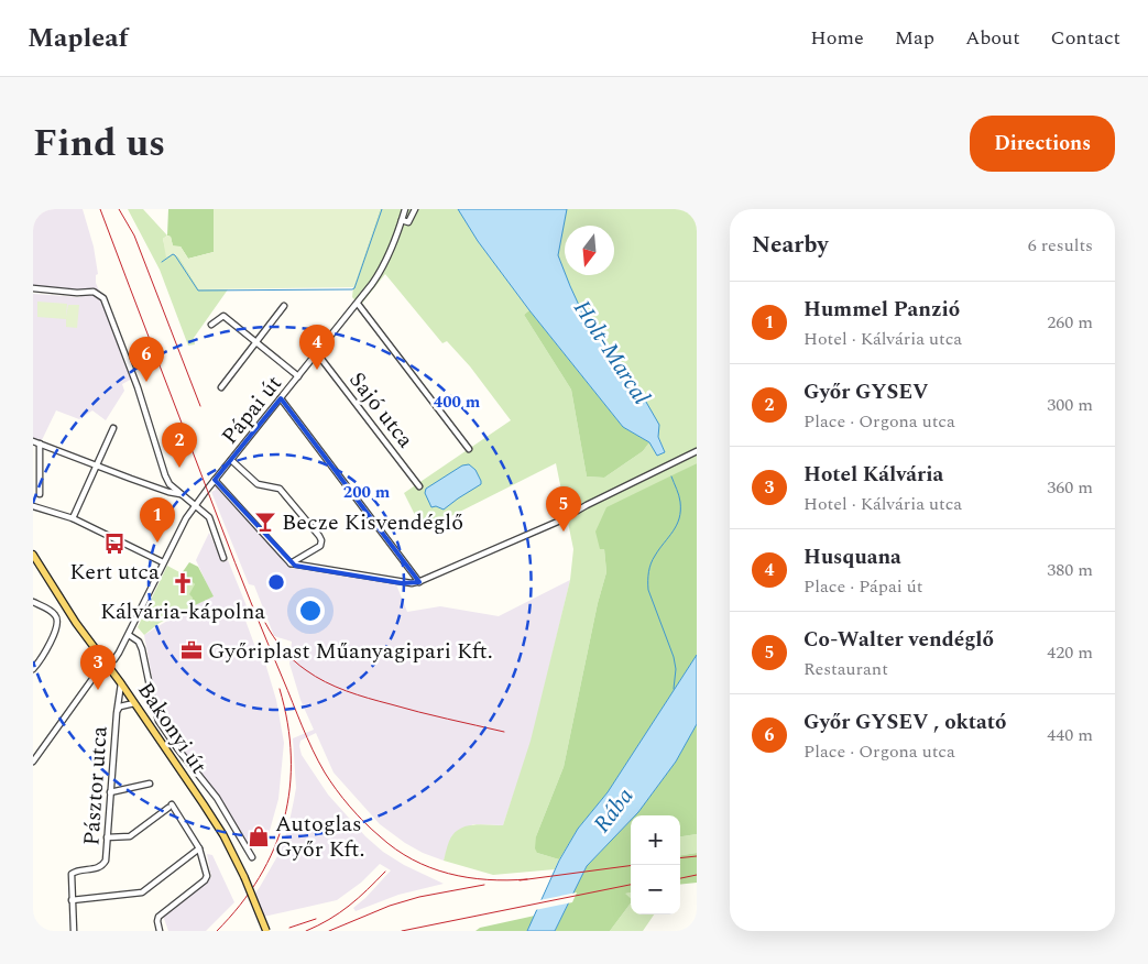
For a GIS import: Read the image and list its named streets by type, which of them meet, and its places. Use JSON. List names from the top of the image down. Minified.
{"streets":{"main road":["Bakonyi út"],"street":["Pápai út","Sajó utca","Pásztor utca"]},"crossings":[["Pápai út","Sajó utca"],["Pápai út","Bakonyi út"],["Bakonyi út","Pásztor utca"]],"water":["Holt-Marcal","Rába"],"places":{"bar":["Becze Kisvendéglő"],"bus stop":["Kert utca"],"church":["Kálvária-kápolna"],"office":["Győriplast Műanyagipari Kft."],"shop":["Autoglas Győr Kft."]},"north":"bottom","page":{"header":"Mapleaf","nav":["Home","Map","About","Contact"],"title":"Find us","buttons":"Directions","heading":["Nearby","6 results"],"list":[{"mark":"1","name":"Hummel Panzió","note":"Hotel · Kálvária utca","value":"260 m"},{"mark":"2","name":"Győr GYSEV","note":"Place · Orgona utca","value":"300 m"},{"mark":"3","name":"Hotel Kálvária","note":"Hotel · Kálvária utca","value":"360 m"},{"mark":"4","name":"Husquana","note":"Place · Pápai út","value":"380 m"},{"mark":"5","name":"Co-Walter vendéglő","note":"Restaurant","value":"420 m"},{"mark":"6","name":"Győr GYSEV , oktató","note":"Place · Orgona utca","value":"440 m"}],"pins":["4","6","2","5","1","3"],"map_buttons":["+","−"]},"rings":["400 m","200 m"]}
